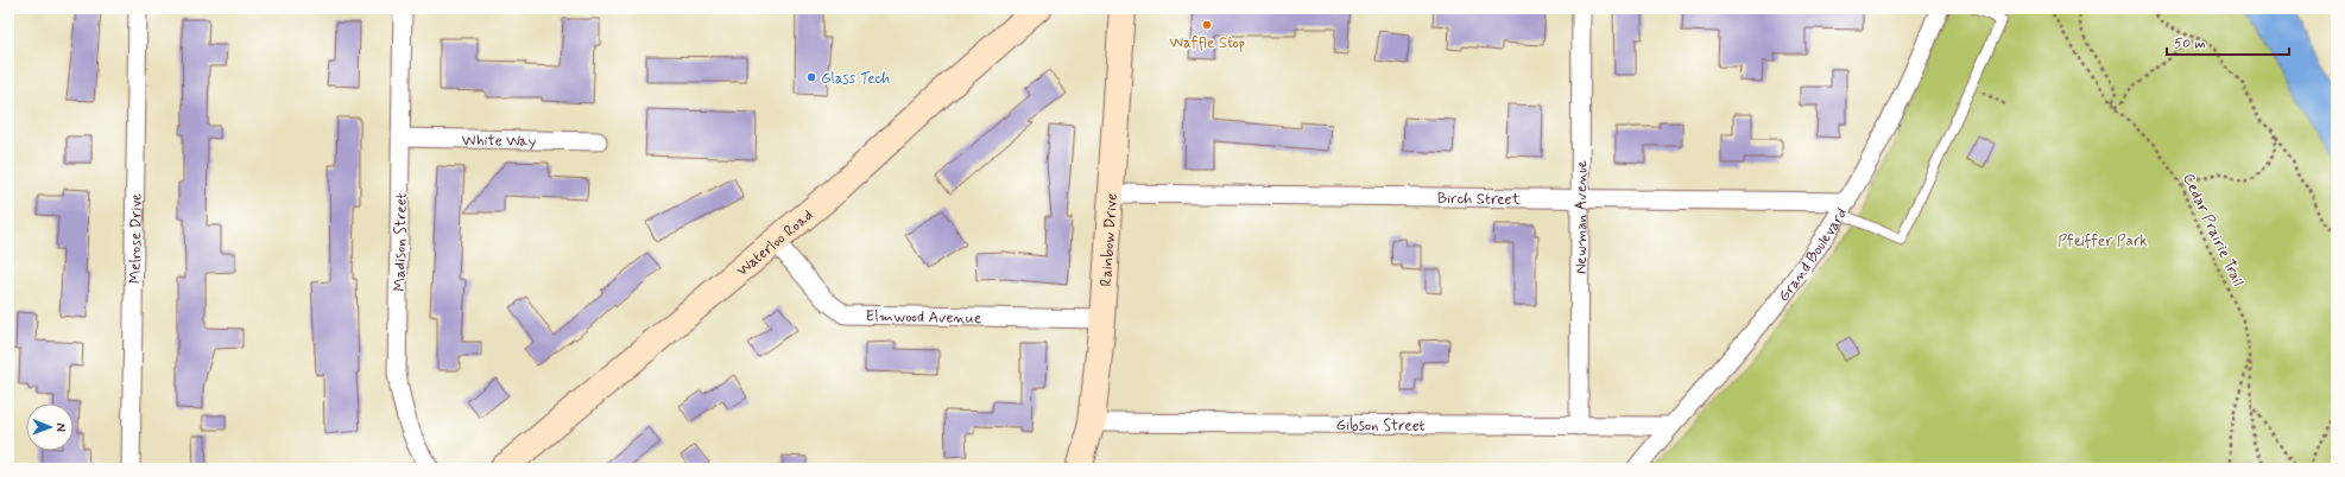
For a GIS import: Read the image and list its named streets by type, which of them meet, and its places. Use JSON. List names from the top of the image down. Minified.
{"streets":{"main road":["Rainbow Drive","Waterloo Road"],"street":["White Way","Birch Street","Newman Avenue","Melrose Drive","Madison Street","Grand Boulevard","Elmwood Avenue","Gibson Street"],"path":["Cedar Prairie Trail"]},"crossings":[["White Way","Madison Street"],["Birch Street","Newman Avenue"],["Birch Street","Rainbow Drive"],["Birch Street","Grand Boulevard"],["Newman Avenue","Gibson Street"],["Rainbow Drive","Elmwood Avenue"],["Rainbow Drive","Gibson Street"],["Waterloo Road","Elmwood Avenue"],["Grand Boulevard","Gibson Street"]],"parks":["Pfeiffer Park"],"places":["Waffle Stop","Glass Tech"],"scale_bar":"50 m","north":"right"}
